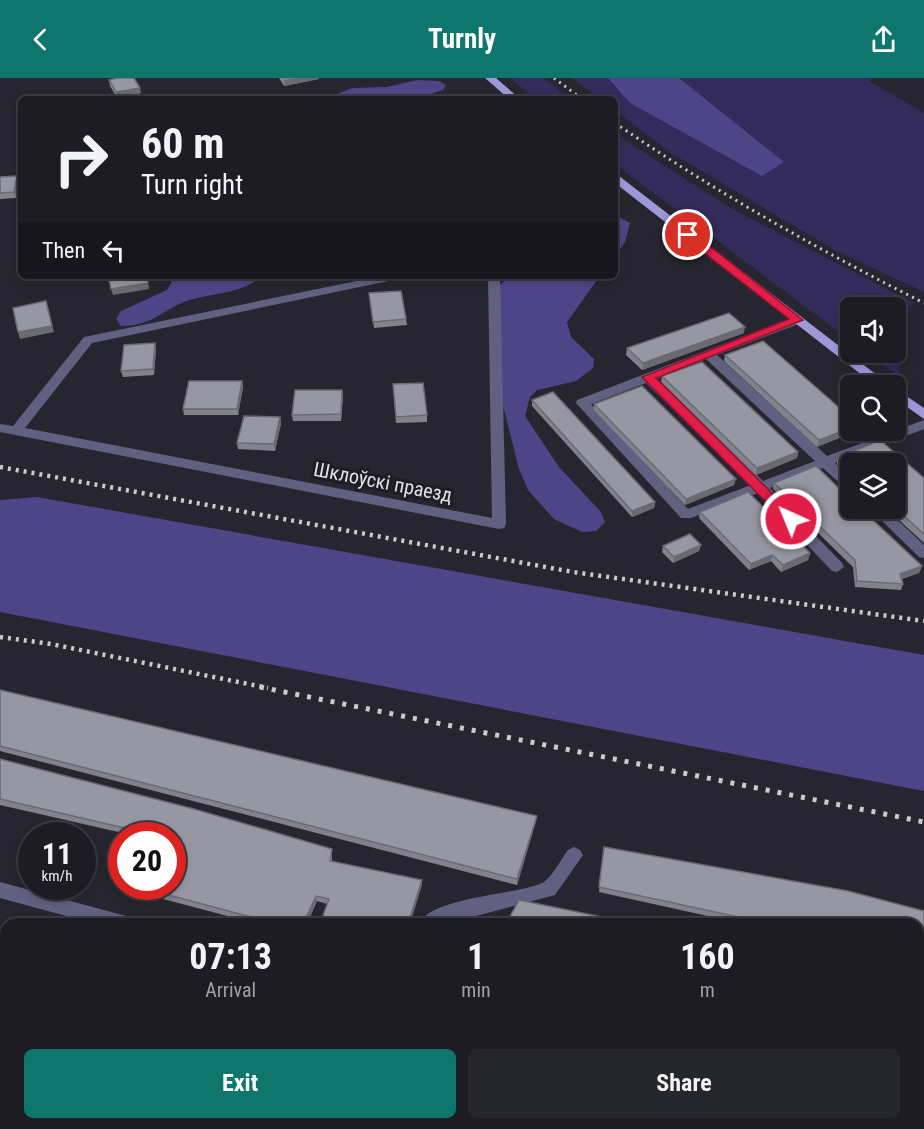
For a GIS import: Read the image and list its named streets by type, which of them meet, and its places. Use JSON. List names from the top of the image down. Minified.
{"streets":{"street":["Шклоўскі праезд"]},"page":{"header":"Turnly","turn":["60 m","Turn right"],"then":"Then","speed":"11 km/h","limit":"20","eta":["07:13","Arrival","1","min","160","m"],"buttons":["Exit","Share"]}}
